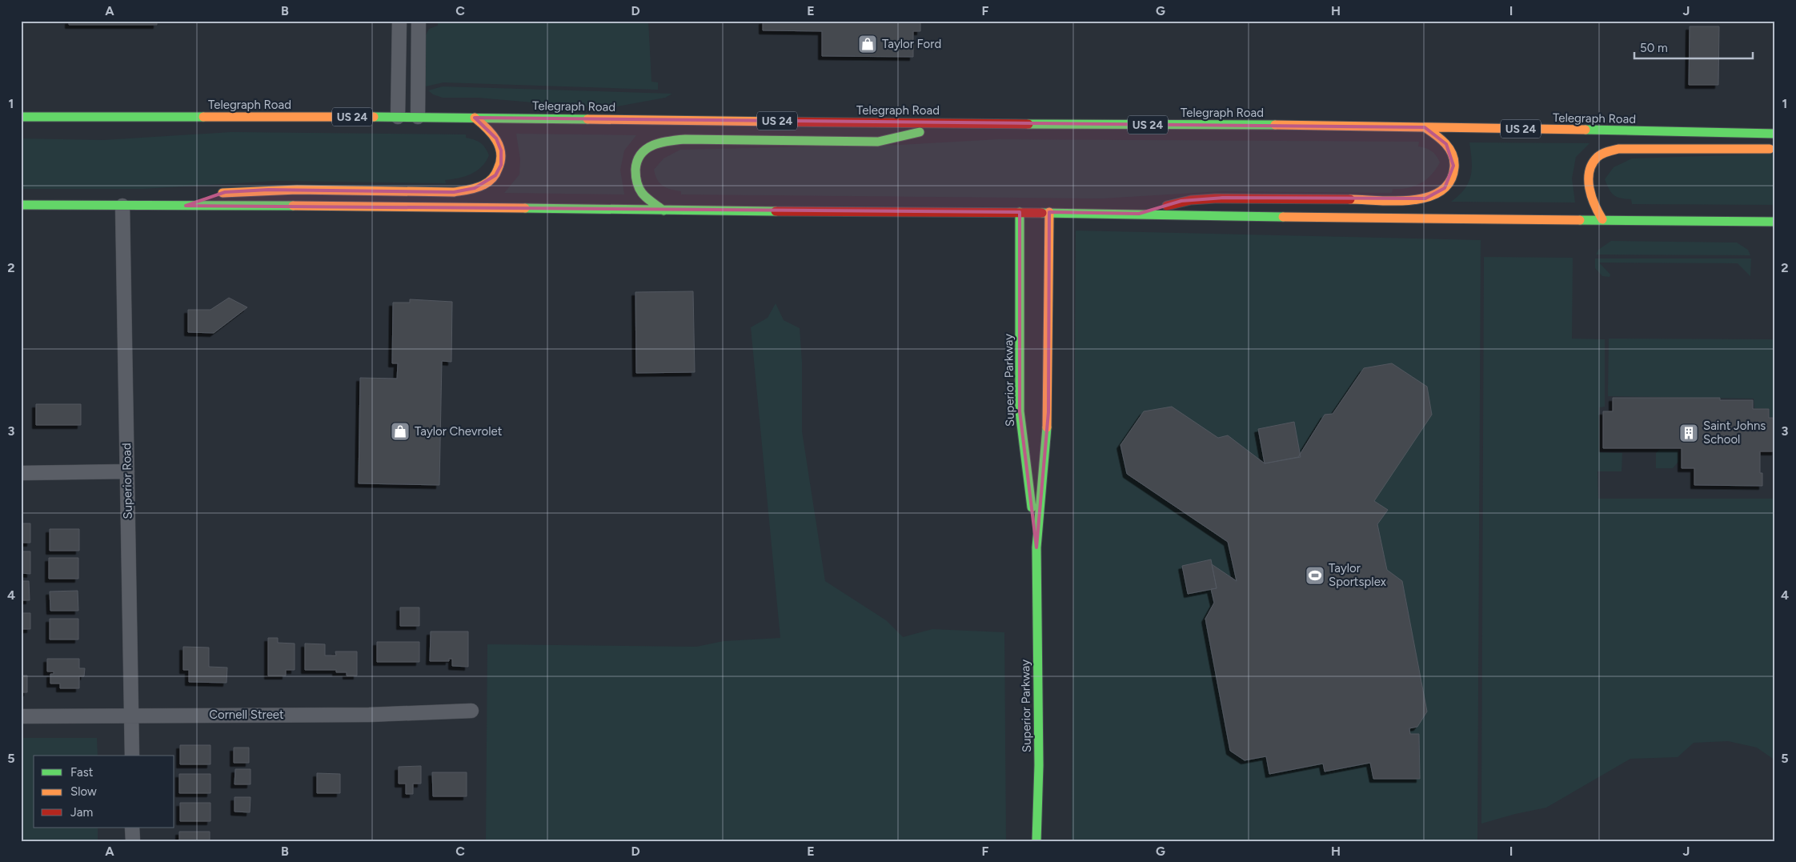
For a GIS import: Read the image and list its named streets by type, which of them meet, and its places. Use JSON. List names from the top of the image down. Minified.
{"streets":{"main road":["Telegraph Road","US 24","Superior Parkway"],"street":["Superior Road","Cornell Street"]},"crossings":[["Superior Road","Cornell Street"]],"places":{"shop":["Taylor Ford","Taylor Chevrolet"],"building":["Saint Johns School"],"sports":["Taylor Sportsplex"]},"legend":["Fast","Slow","Jam"],"scale_bar":"50 m","grid":{"columns":["A","B","C","D","E","F","G","H","I","J"],"rows":["1","2","3","4","5"]}}
